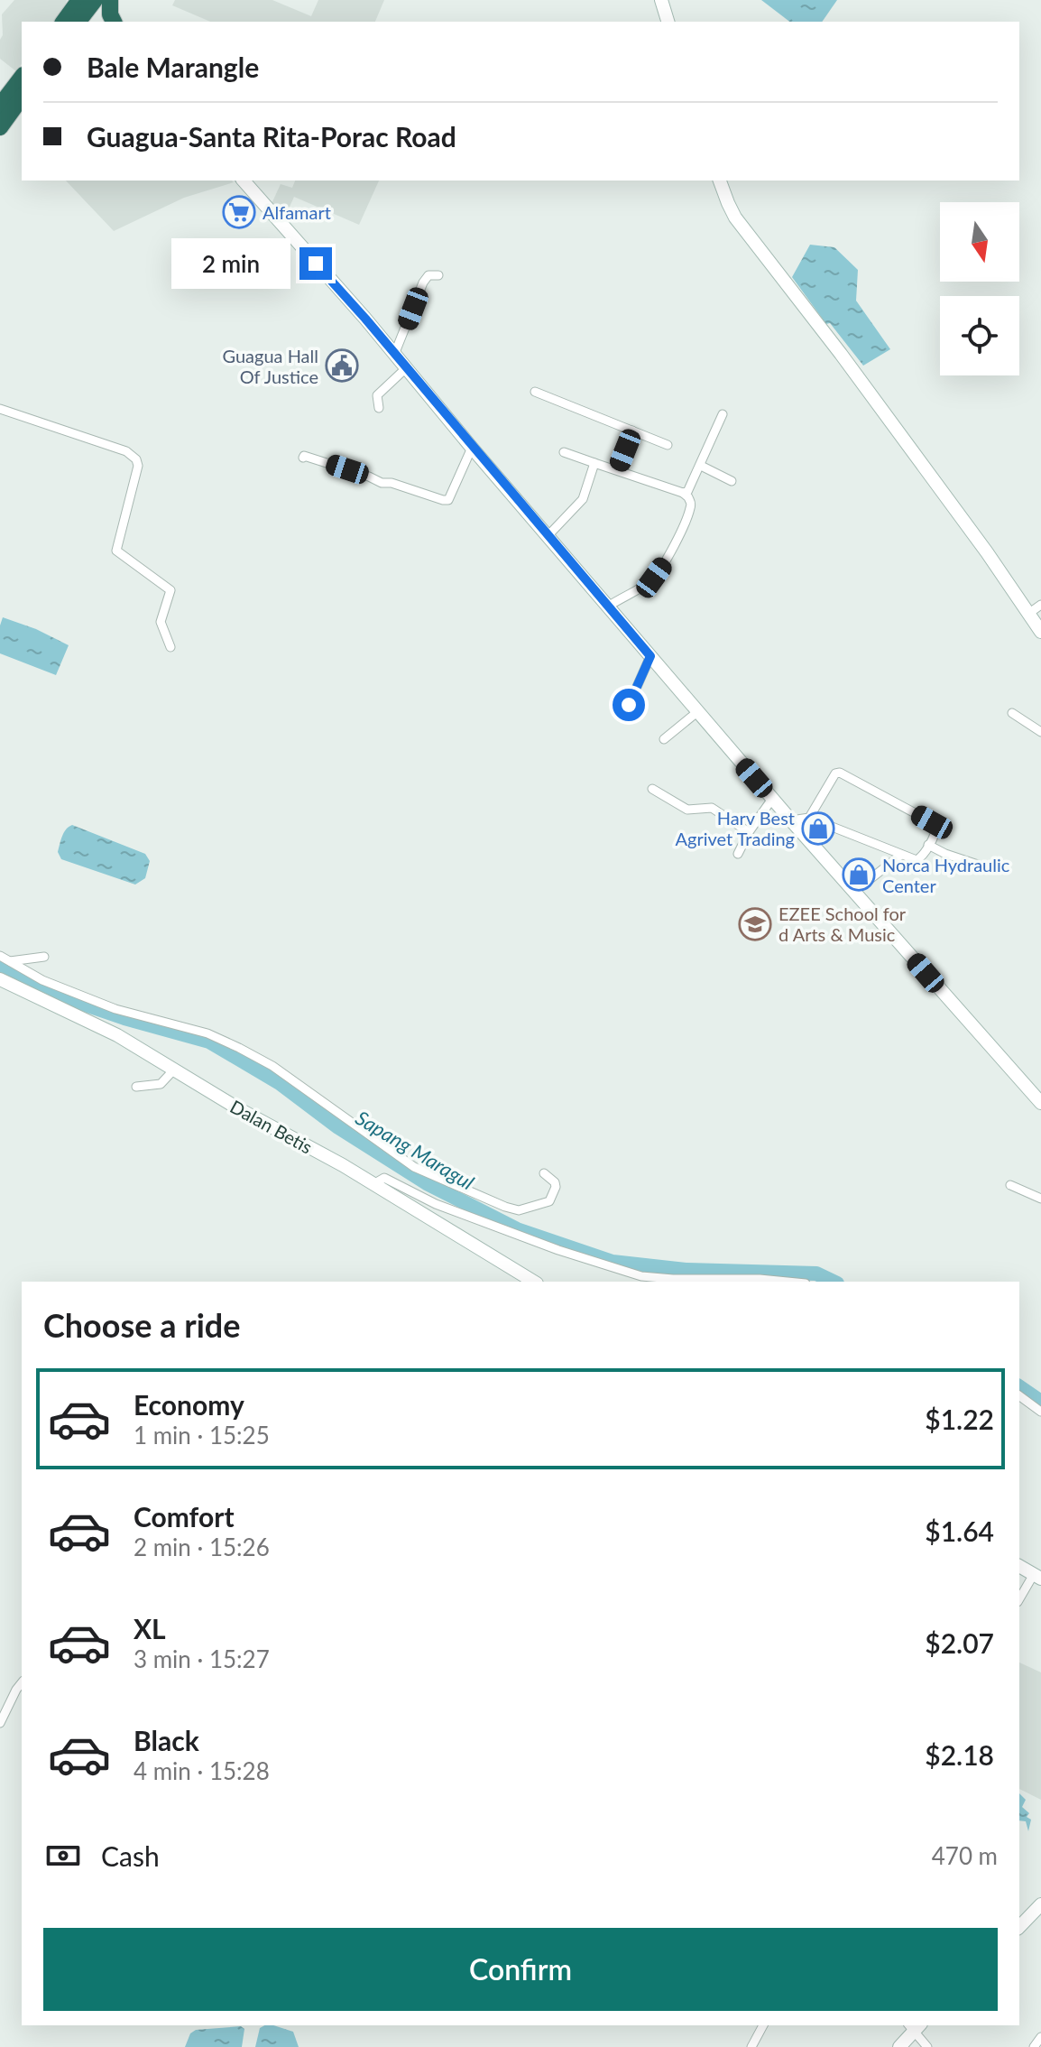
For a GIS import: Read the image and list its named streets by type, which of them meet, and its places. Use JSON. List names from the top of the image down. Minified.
{"streets":{"street":["Dalan Betis"]},"water":["Sapang Maragul"],"places":{"supermarket":["Alfamart"],"public building":["Guagua Hall Of Justice"],"shop":["Harv Best Agrivet Trading","Norca Hydraulic Center"],"school or university":["EZEE School for d Arts & Music"]},"north":"bottom","page":{"banner":["Bale Marangle","Guagua-Santa Rita-Porac Road"],"bubble":"2 min","heading":"Choose a ride","list":[{"name":"Economy","note":"1 min · 15:25","value":"$1.22"},{"name":"Comfort","note":"2 min · 15:26","value":"$1.64"},{"name":"XL","note":"3 min · 15:27","value":"$2.07"},{"name":"Black","note":"4 min · 15:28","value":"$2.18"}],"pay":["Cash","470 m"],"buttons":"Confirm"}}
